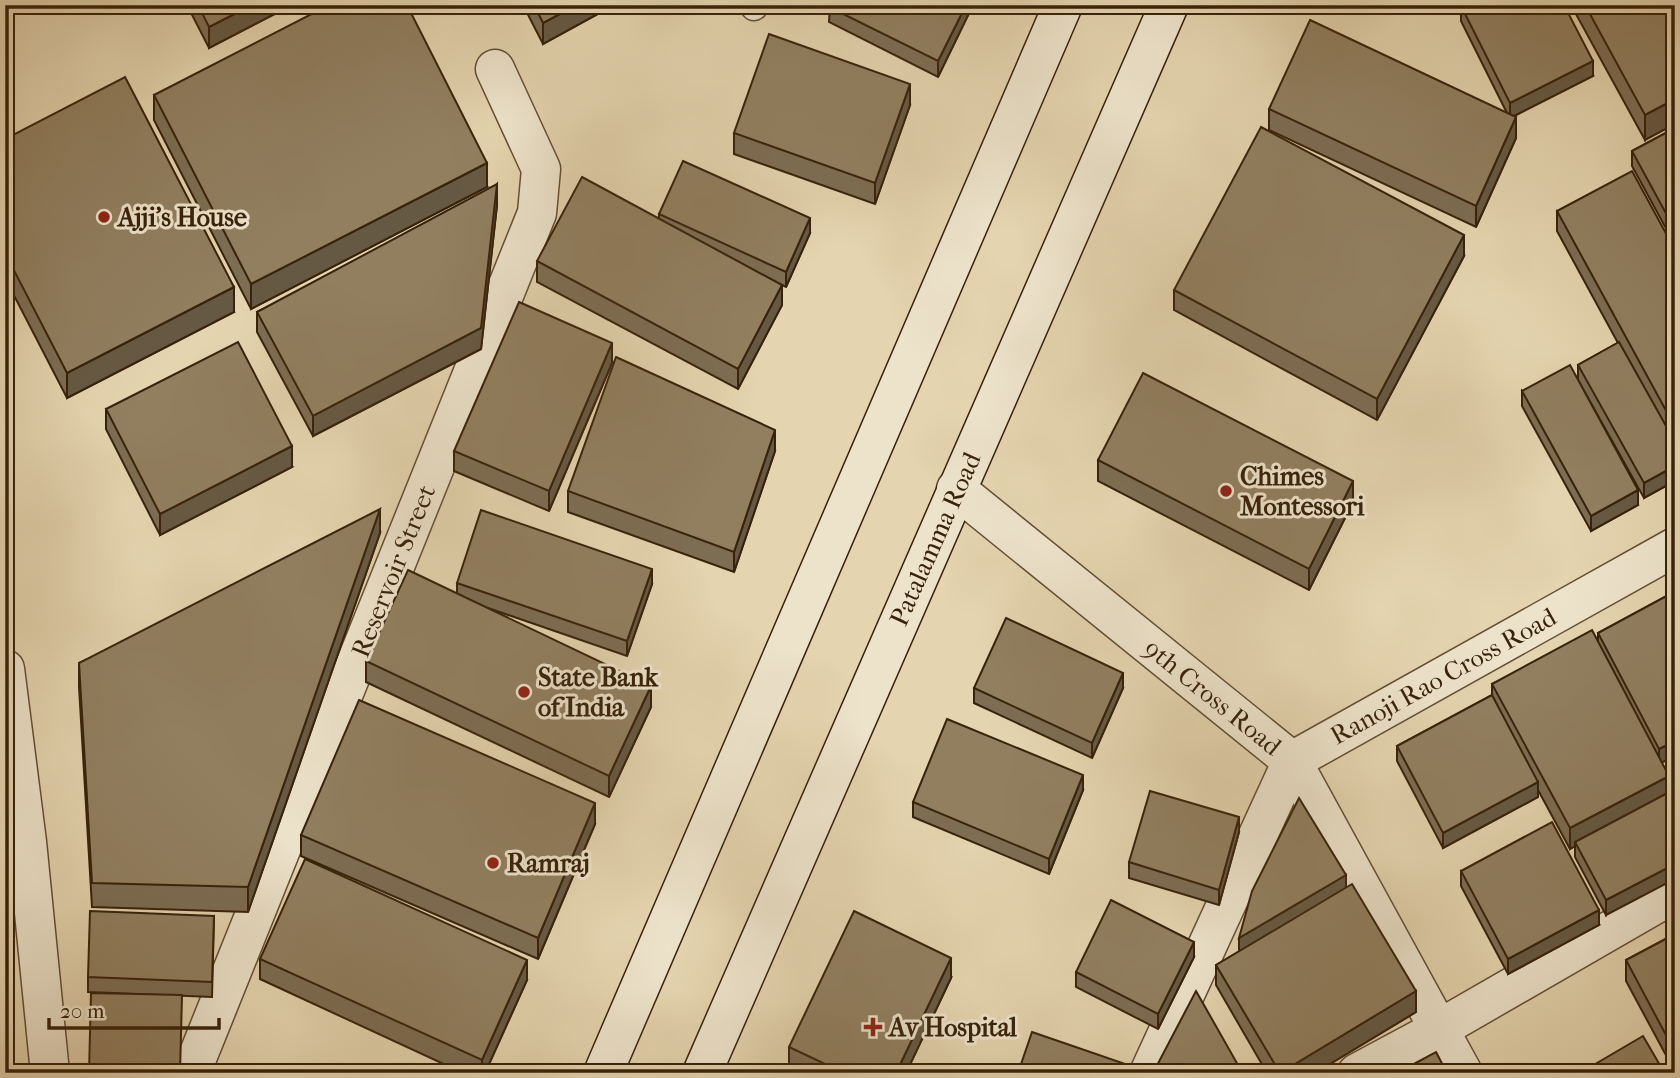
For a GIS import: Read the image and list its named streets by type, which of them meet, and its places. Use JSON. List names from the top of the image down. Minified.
{"streets":{"street":["Patalamma Road","Reservoir Street","Ranoji Rao Cross Road","9th Cross Road"]},"crossings":[["Patalamma Road","9th Cross Road"],["Ranoji Rao Cross Road","9th Cross Road"]],"places":{"other":["Ajji's House","Chimes Montessori","State Bank of India","Ramraj"],"health":["Av Hospital"]},"scale_bar":"20 m"}
